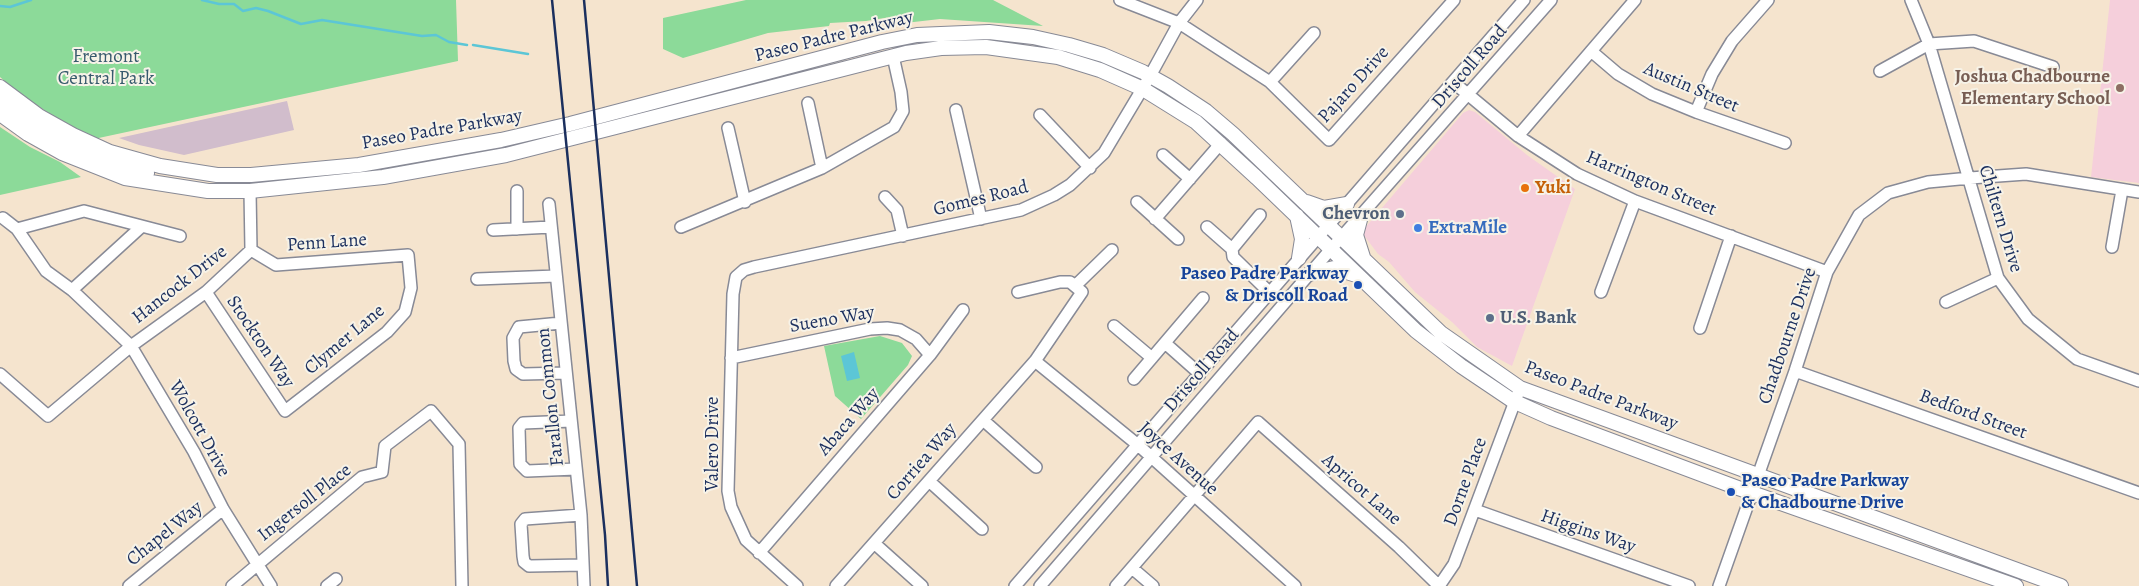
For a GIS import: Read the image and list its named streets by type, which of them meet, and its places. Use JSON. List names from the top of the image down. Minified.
{"streets":{"main road":["Paseo Padre Parkway"],"street":["Driscoll Road","Pajaro Drive","Austin Street","Harrington Street","Gomes Road","Chiltern Drive","Penn Lane","Hancock Drive","Sueno Way","Chadbourne Drive","Clymer Lane","Stockton Way","Farallon Common","Bedford Street","Abaca Way","Wolcott Drive","Valero Drive","Joyce Avenue","Corriea Way","Dorne Place","Apricot Lane","Ingersoll Place","Higgins Way","Chapel Way"]},"crossings":[["Paseo Padre Parkway","Driscoll Road"],["Paseo Padre Parkway","Gomes Road"],["Paseo Padre Parkway","Hancock Drive"],["Paseo Padre Parkway","Chadbourne Drive"],["Paseo Padre Parkway","Dorne Place"],["Driscoll Road","Harrington Street"],["Driscoll Road","Joyce Avenue"],["Pajaro Drive","Gomes Road"],["Harrington Street","Chadbourne Drive"],["Gomes Road","Valero Drive"],["Chiltern Drive","Chadbourne Drive"],["Penn Lane","Hancock Drive"],["Penn Lane","Clymer Lane"],["Hancock Drive","Stockton Way"],["Hancock Drive","Wolcott Drive"],["Sueno Way","Abaca Way"],["Sueno Way","Valero Drive"],["Chadbourne Drive","Bedford Street"],["Clymer Lane","Stockton Way"],["Abaca Way","Valero Drive"],["Wolcott Drive","Ingersoll Place"],["Wolcott Drive","Chapel Way"],["Joyce Avenue","Corriea Way"],["Joyce Avenue","Apricot Lane"],["Dorne Place","Apricot Lane"],["Dorne Place","Higgins Way"]],"parks":["Fremont Central Park"],"places":["Joshua Chadbourne Elementary School","Yuki","Chevron","ExtraMile","Paseo Padre Parkway & Driscoll Road","U.S. Bank","Paseo Padre Parkway & Chadbourne Drive"]}
